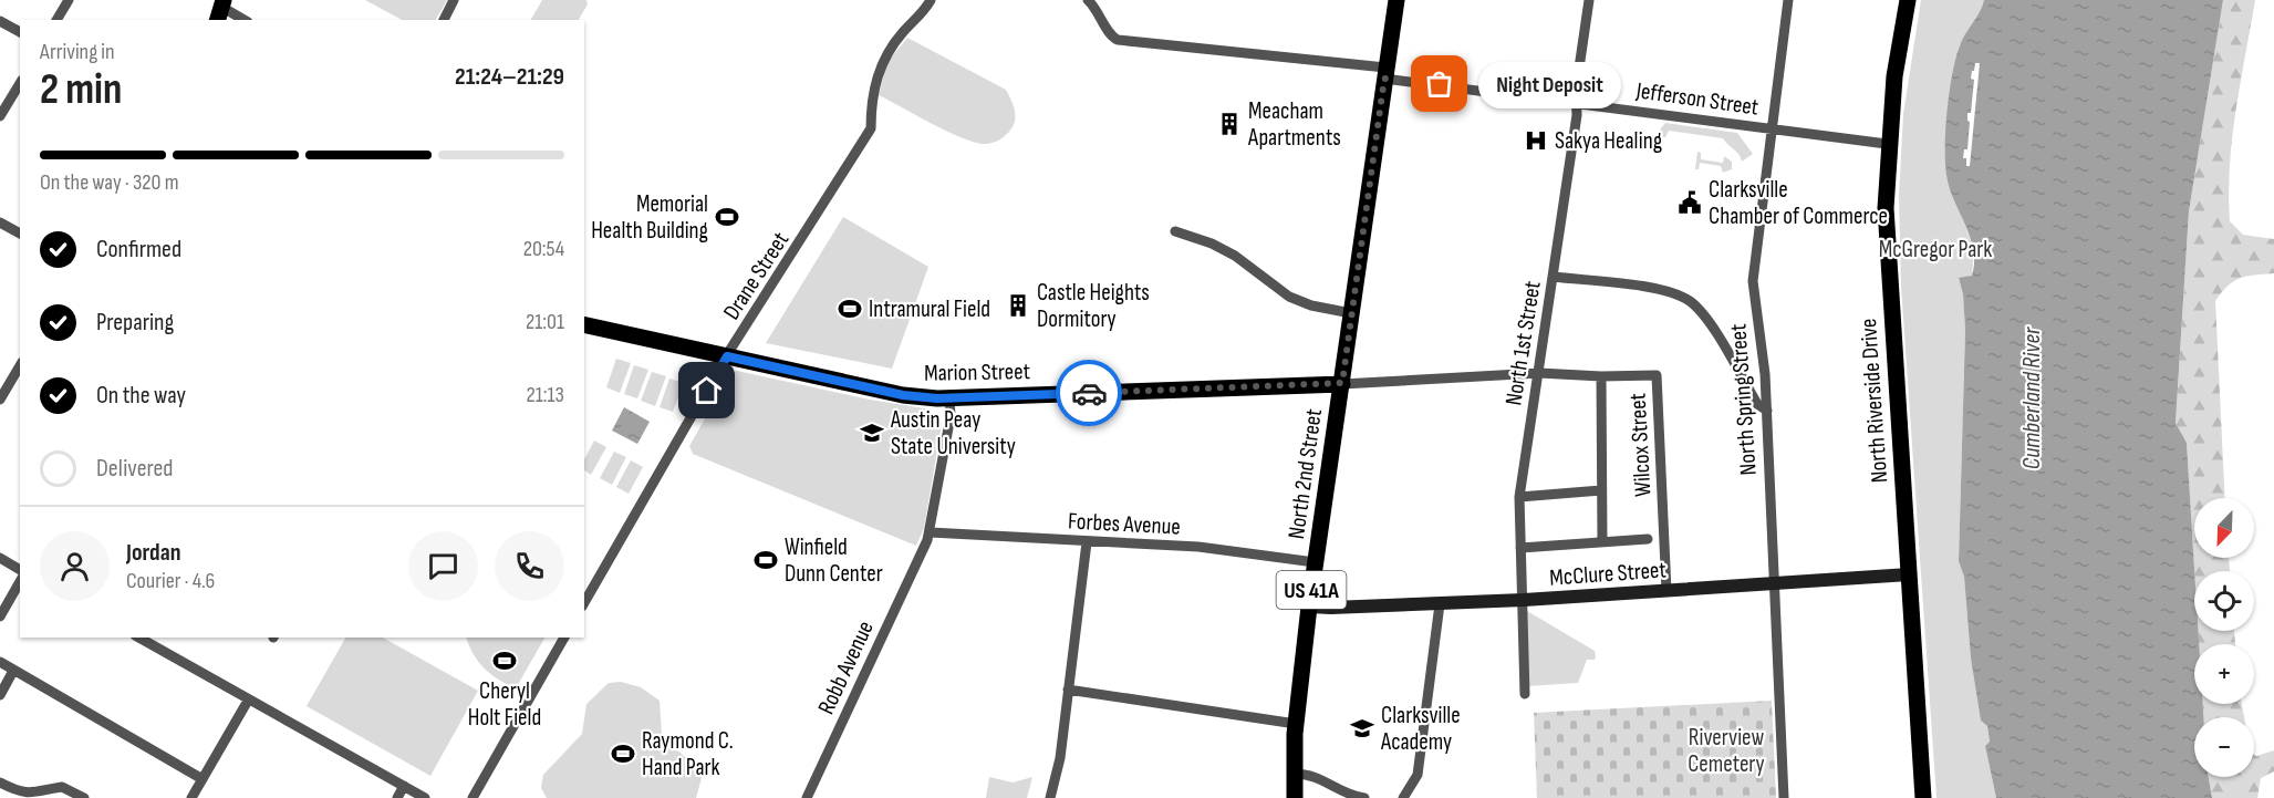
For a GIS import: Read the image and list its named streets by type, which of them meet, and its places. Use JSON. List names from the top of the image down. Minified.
{"streets":{"main road":["Marion Street","North Riverside Drive","North 2nd Street","McClure Street","US 41A"],"street":["Jefferson Street","Drane Street","North 1st Street","North Spring Street","Wilcox Street","Forbes Avenue","Robb Avenue"]},"crossings":[["Jefferson Street","North 1st Street"],["Jefferson Street","North Spring Street"],["Jefferson Street","North Riverside Drive"],["Jefferson Street","North 2nd Street"],["Drane Street","Marion Street"],["North 1st Street","Marion Street"],["North 1st Street","Wilcox Street"],["North 1st Street","McClure Street"],["Marion Street","Wilcox Street"],["Marion Street","North 2nd Street"],["Marion Street","Robb Avenue"],["North Spring Street","McClure Street"],["North Riverside Drive","McClure Street"],["Wilcox Street","McClure Street"],["North 2nd Street","Forbes Avenue"],["North 2nd Street","McClure Street"],["Forbes Avenue","Robb Avenue"]],"water":["Cumberland River"],"parks":["McGregor Park","Riverview Cemetery"],"places":{"other":["Night Deposit"],"building":["Meacham Apartments","Castle Heights Dormitory"],"hospital":["Sakya Healing"],"public building":["Clarksville Chamber of Commerce"],"sports":["Memorial Health Building","Intramural Field","Winfield Dunn Center","Cheryl Holt Field","Raymond C. Hand Park"],"school or university":["Austin Peay State University","Clarksville Academy"]},"north":"bottom left","page":{"heading":["2 min","Arriving in","21:24–21:29"],"panel":["Jordan","Courier · 4.6"],"bubble":"Night Deposit","bar":"On the way · 320 m","list":[["Confirmed","20:54"],["Preparing","21:01"],["On the way","21:13"],"Delivered"],"map_buttons":["+","−"]}}
